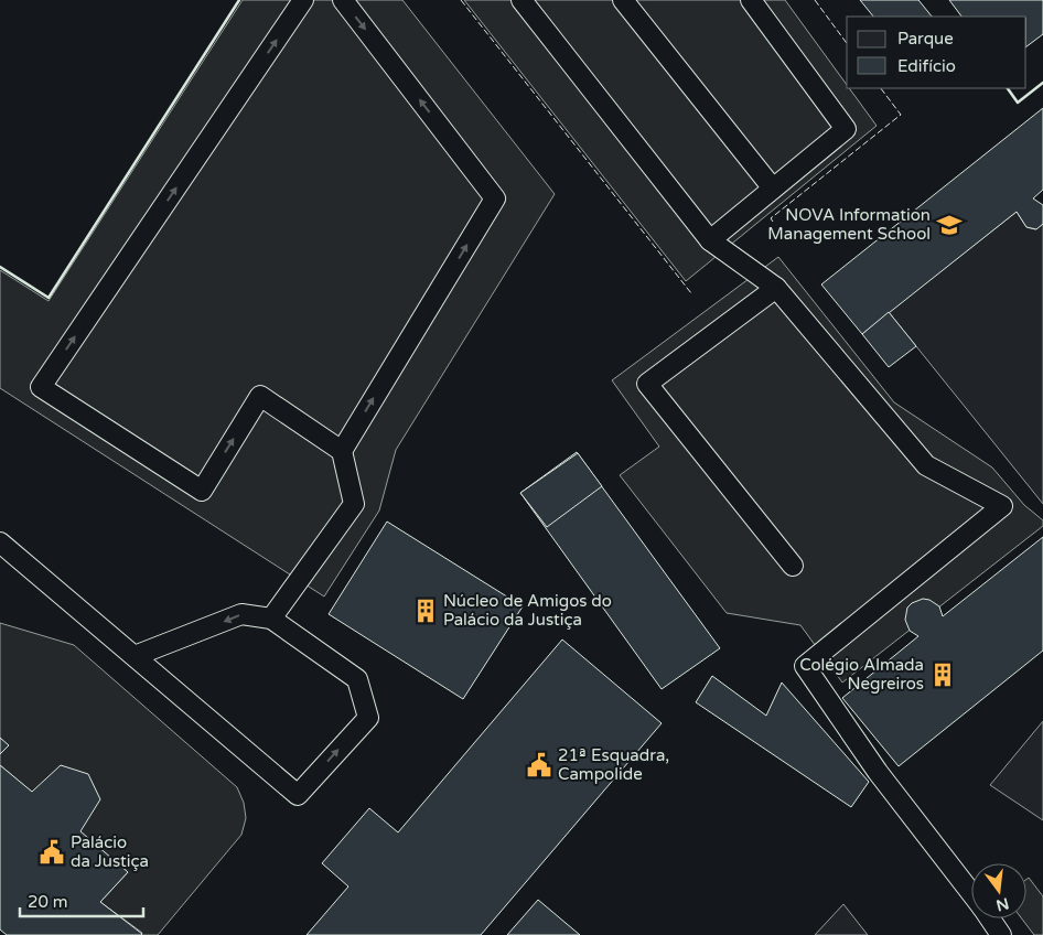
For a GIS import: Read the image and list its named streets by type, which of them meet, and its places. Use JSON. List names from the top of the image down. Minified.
{"places":{"school or university":["NOVA Information Management School"],"building":["Núcleo de Amigos do Palácio da Justiça","Colégio Almada Negreiros"],"public building":["21ª Esquadra, Campolide","Palácio da Justiça"]},"legend":["Parque","Edifício"],"scale_bar":"20 m","north":"bottom"}
